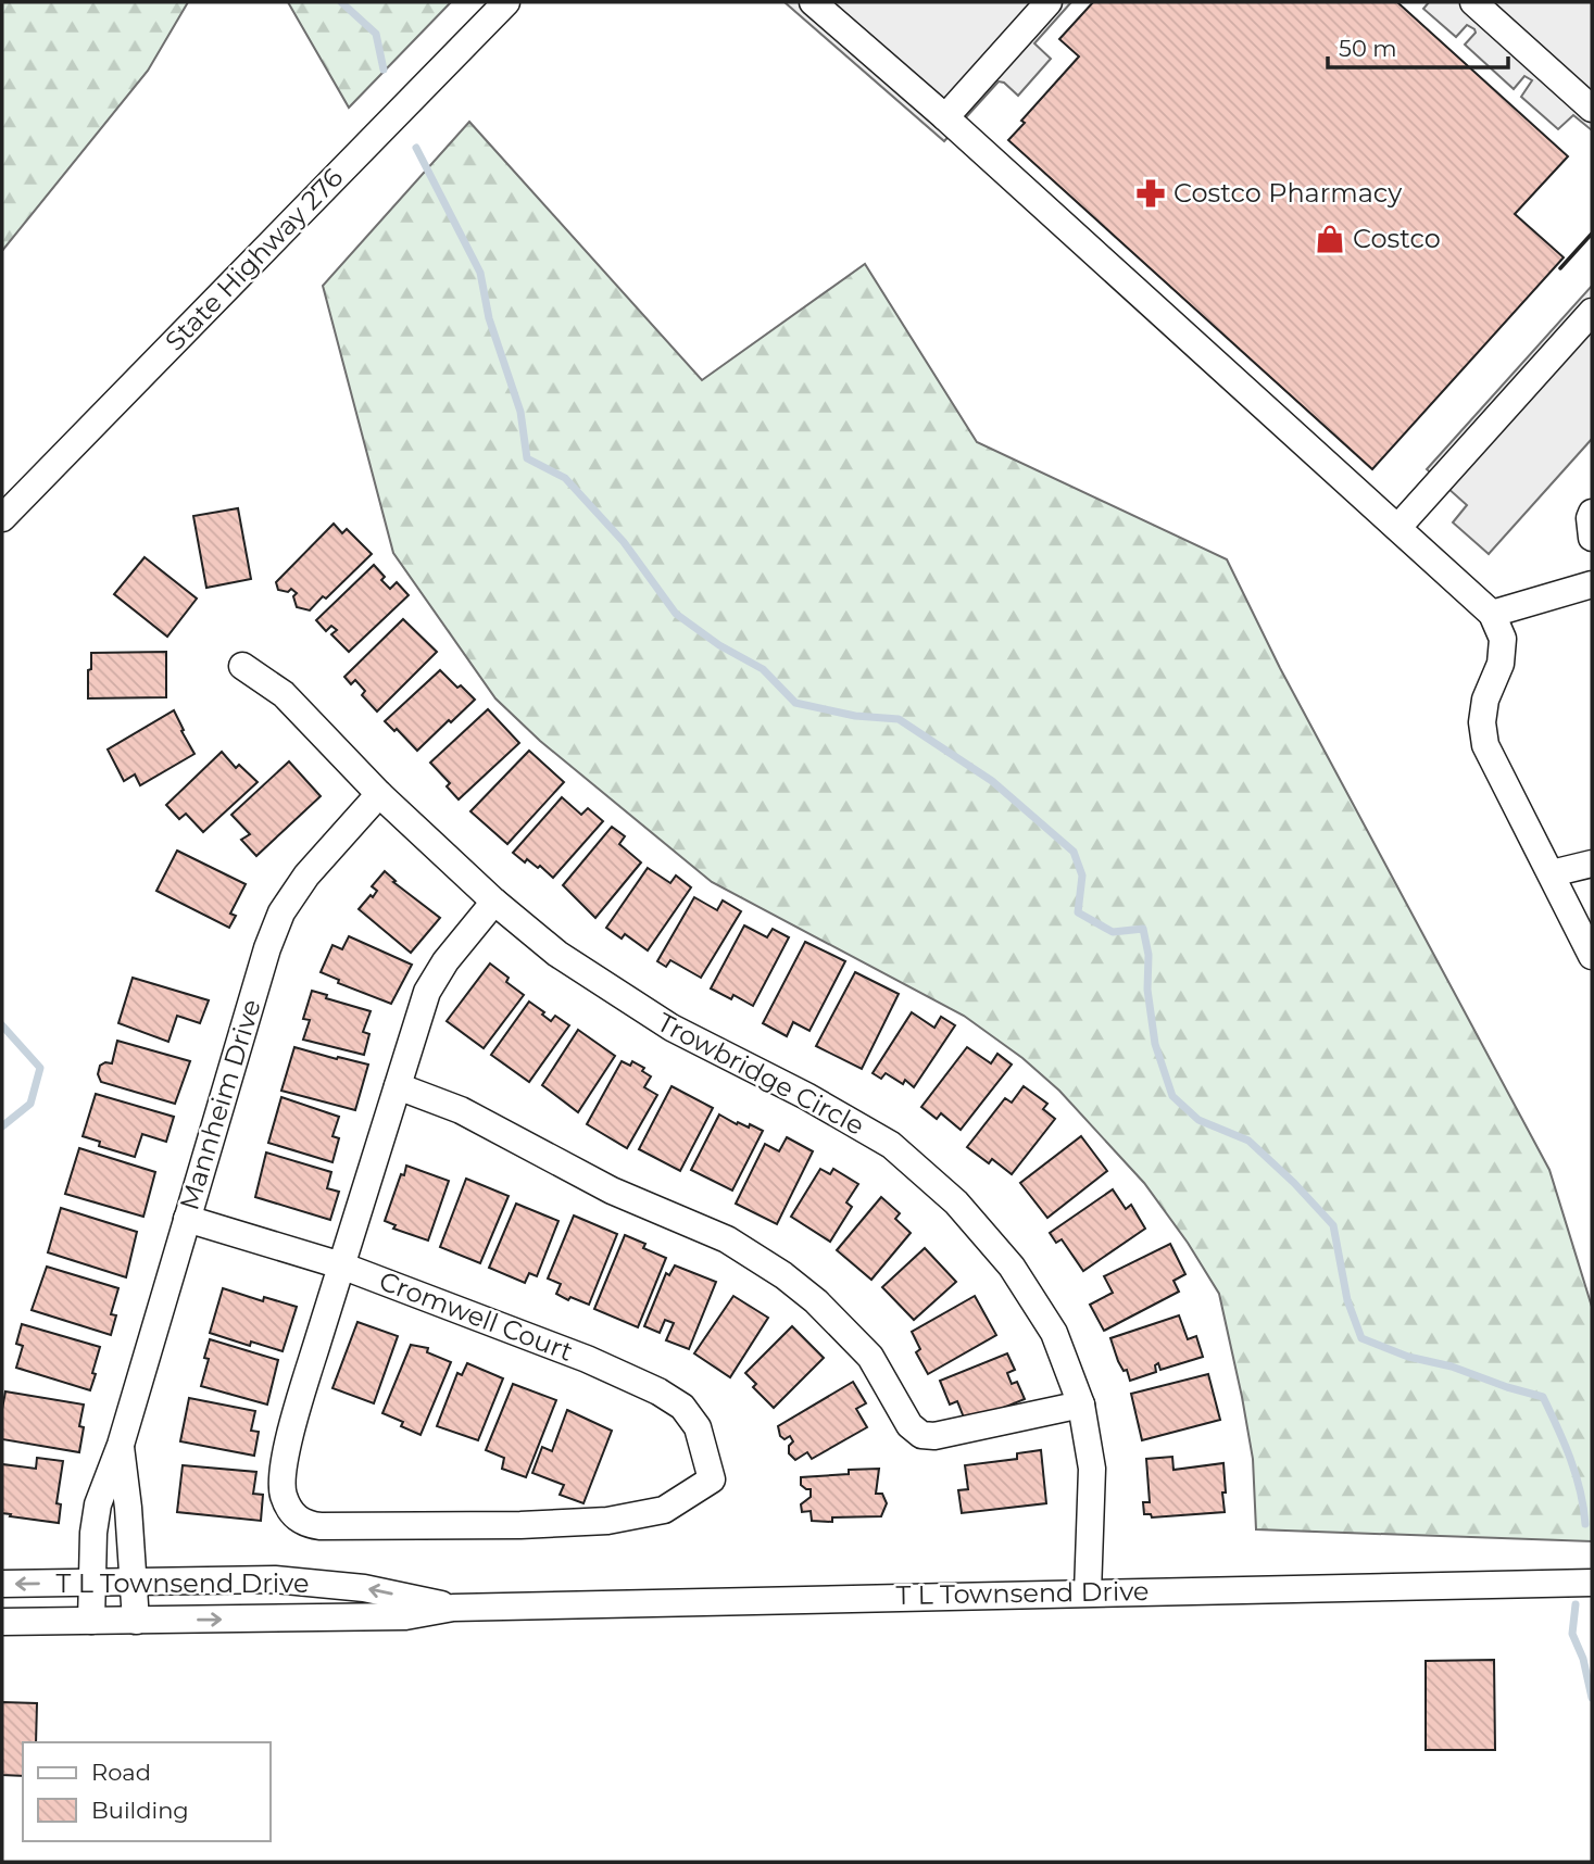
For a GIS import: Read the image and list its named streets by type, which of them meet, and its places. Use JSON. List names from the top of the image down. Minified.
{"streets":{"street":["State Highway 276","Trowbridge Circle","Mannheim Drive","Cromwell Court","T L Townsend Drive"]},"crossings":[["Trowbridge Circle","Mannheim Drive"],["Trowbridge Circle","T L Townsend Drive"],["Mannheim Drive","Cromwell Court"],["Mannheim Drive","T L Townsend Drive"]],"places":{"pharmacy":["Costco Pharmacy"],"shop":["Costco"]},"legend":["Road","Building"],"scale_bar":"50 m"}
